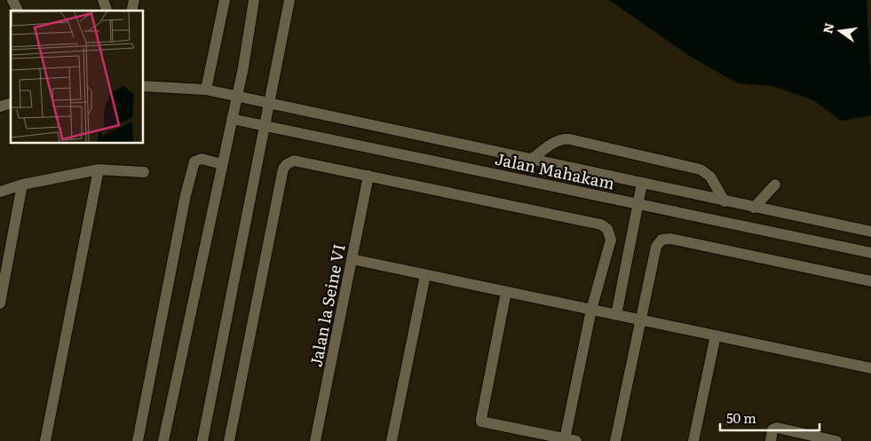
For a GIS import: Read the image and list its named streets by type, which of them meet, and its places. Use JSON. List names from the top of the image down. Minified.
{"streets":{"street":["Jalan Mahakam","Jalan la Seine VI"]},"scale_bar":"50 m","north":"left"}
